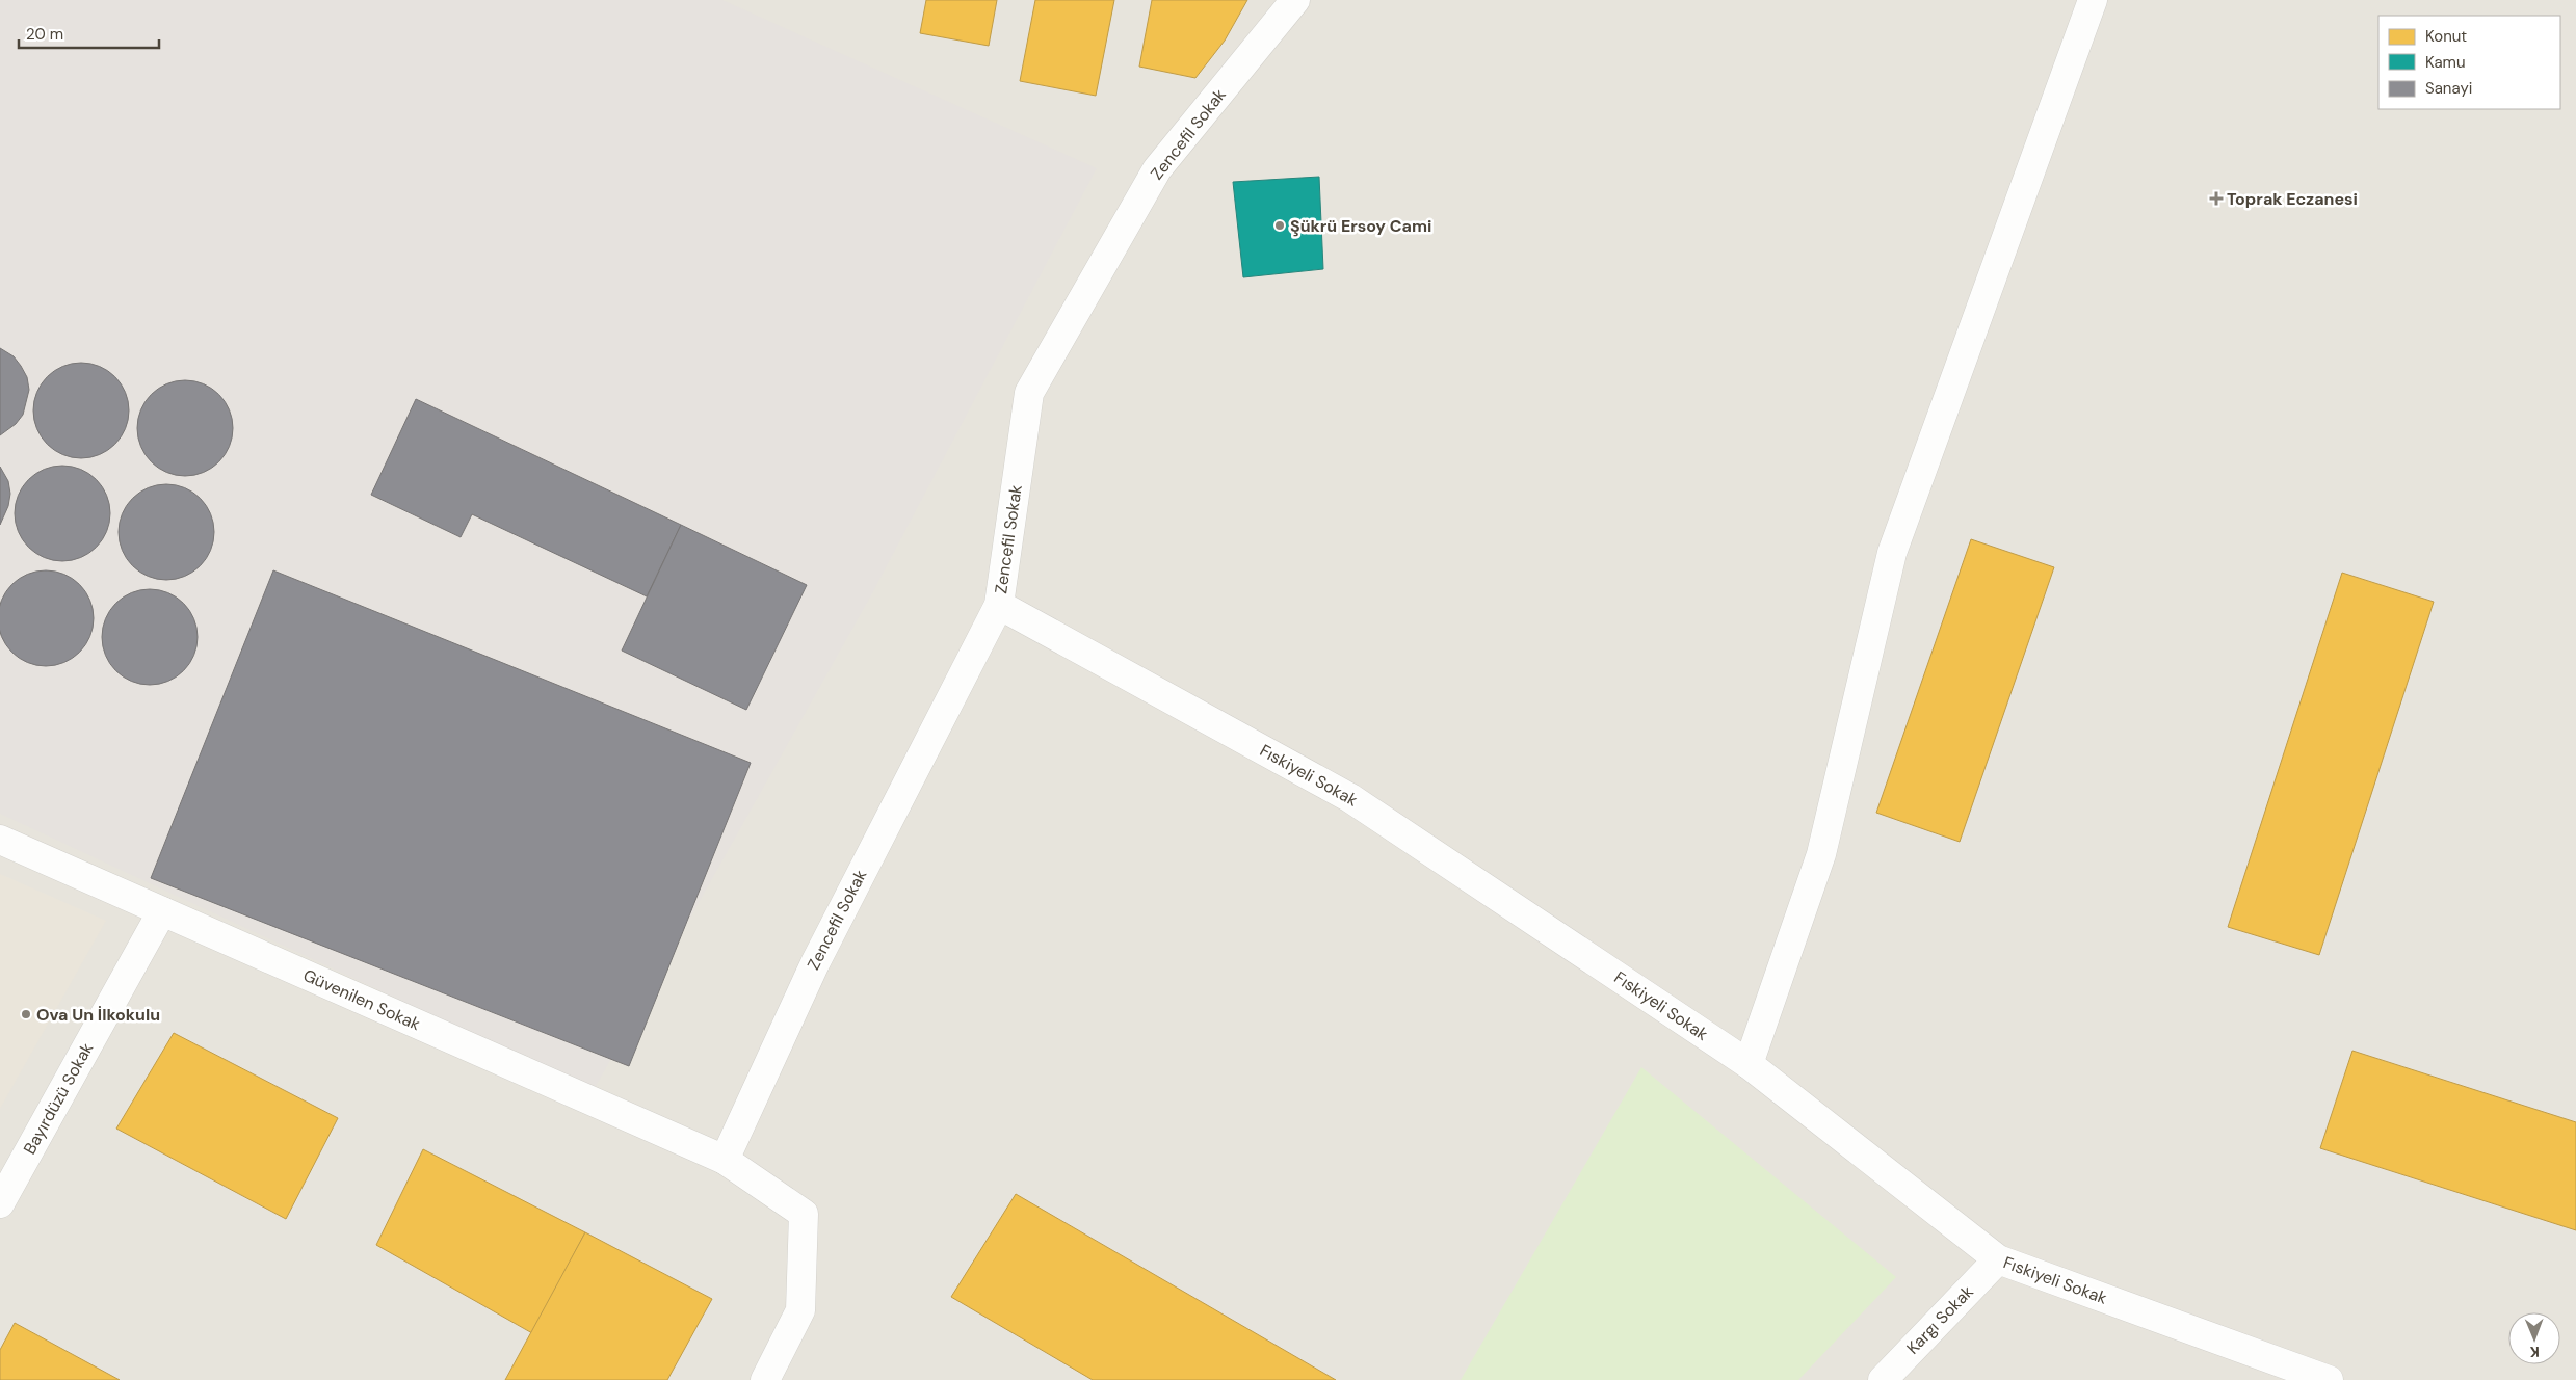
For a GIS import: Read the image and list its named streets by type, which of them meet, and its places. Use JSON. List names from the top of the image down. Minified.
{"streets":{"street":["Zencefil Sokak","Fıskiyeli Sokak","Güvenilen Sokak","Bayırdüzü Sokak","Kargı Sokak"]},"crossings":[["Zencefil Sokak","Fıskiyeli Sokak"],["Zencefil Sokak","Güvenilen Sokak"],["Fıskiyeli Sokak","Kargı Sokak"],["Güvenilen Sokak","Bayırdüzü Sokak"]],"places":{"health":["Toprak Eczanesi"],"other":["Şükrü Ersoy Cami","Ova Un İlkokulu"]},"legend":["Konut","Kamu","Sanayi"],"scale_bar":"20 m","north":"bottom"}
